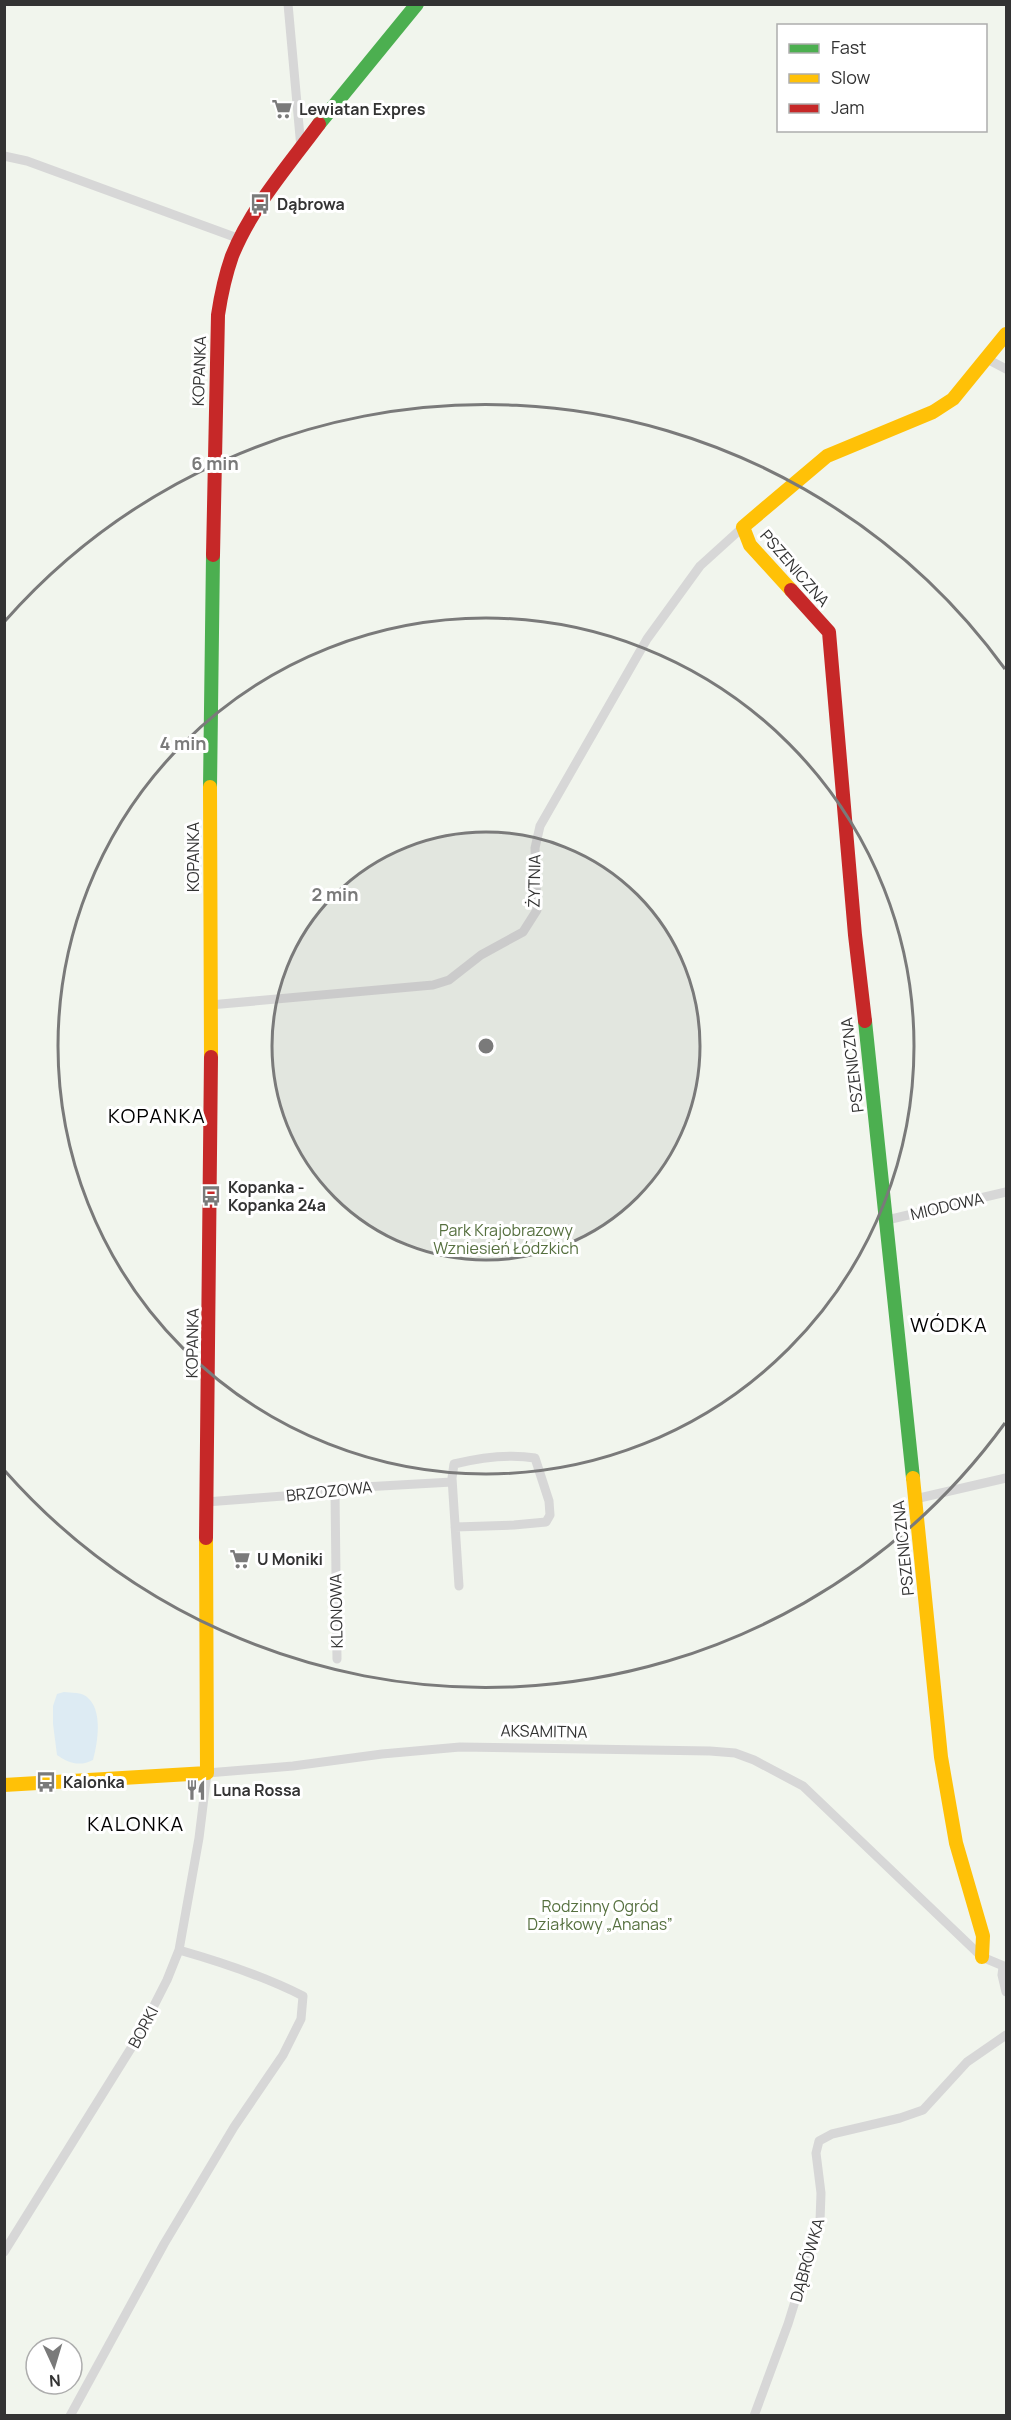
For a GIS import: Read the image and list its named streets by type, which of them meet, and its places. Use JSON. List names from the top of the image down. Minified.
{"streets":{"street":["KOPANKA","PSZENICZNA","ŻYTNIA","MIODOWA","BRZOZOWA","KLONOWA","AKSAMITNA","BORKI","DĄBRÓWKA"]},"crossings":[["KOPANKA","ŻYTNIA"],["KOPANKA","BRZOZOWA"],["KOPANKA","AKSAMITNA"],["KOPANKA","BORKI"],["PSZENICZNA","ŻYTNIA"],["PSZENICZNA","MIODOWA"],["PSZENICZNA","AKSAMITNA"],["BRZOZOWA","KLONOWA"],["AKSAMITNA","BORKI"]],"districts":["KOPANKA","WÓDKA","KALONKA"],"parks":["Park Krajobrazowy Wzniesień Łódzkich","Rodzinny Ogród Działkowy „Ananas”"],"places":{"supermarket":["Lewiatan Expres","U Moniki"],"bus stop":["Dąbrowa","Kopanka - Kopanka 24a","Kalonka"],"restaurant":["Luna Rossa"]},"legend":["Fast","Slow","Jam"],"north":"bottom","rings":["6 min","4 min","2 min"]}
